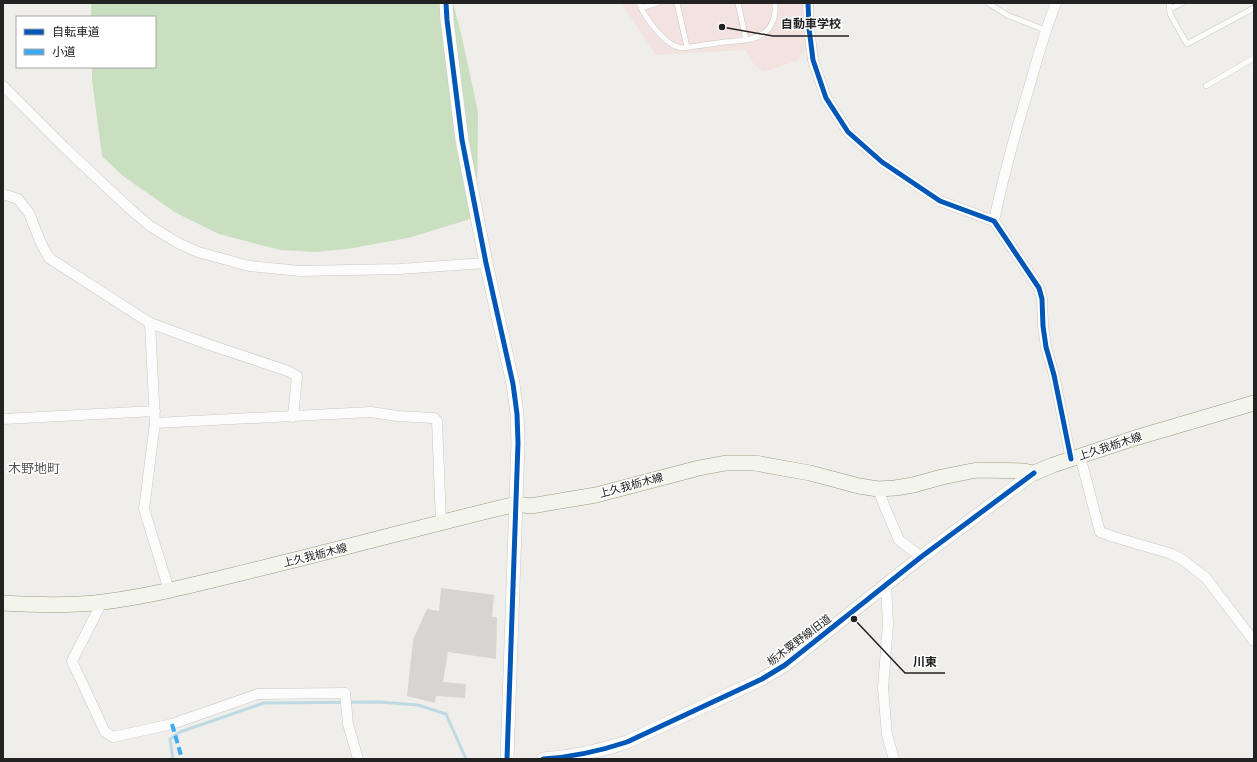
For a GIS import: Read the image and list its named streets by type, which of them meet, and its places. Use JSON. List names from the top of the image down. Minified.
{"streets":{"main road":["上久我栃木線"],"street":["栃木粟野線旧道"]},"crossings":[["上久我栃木線","栃木粟野線旧道"]],"districts":["木野地町"],"places":["自動車学校","川東"],"legend":["自転車道","小道"]}
